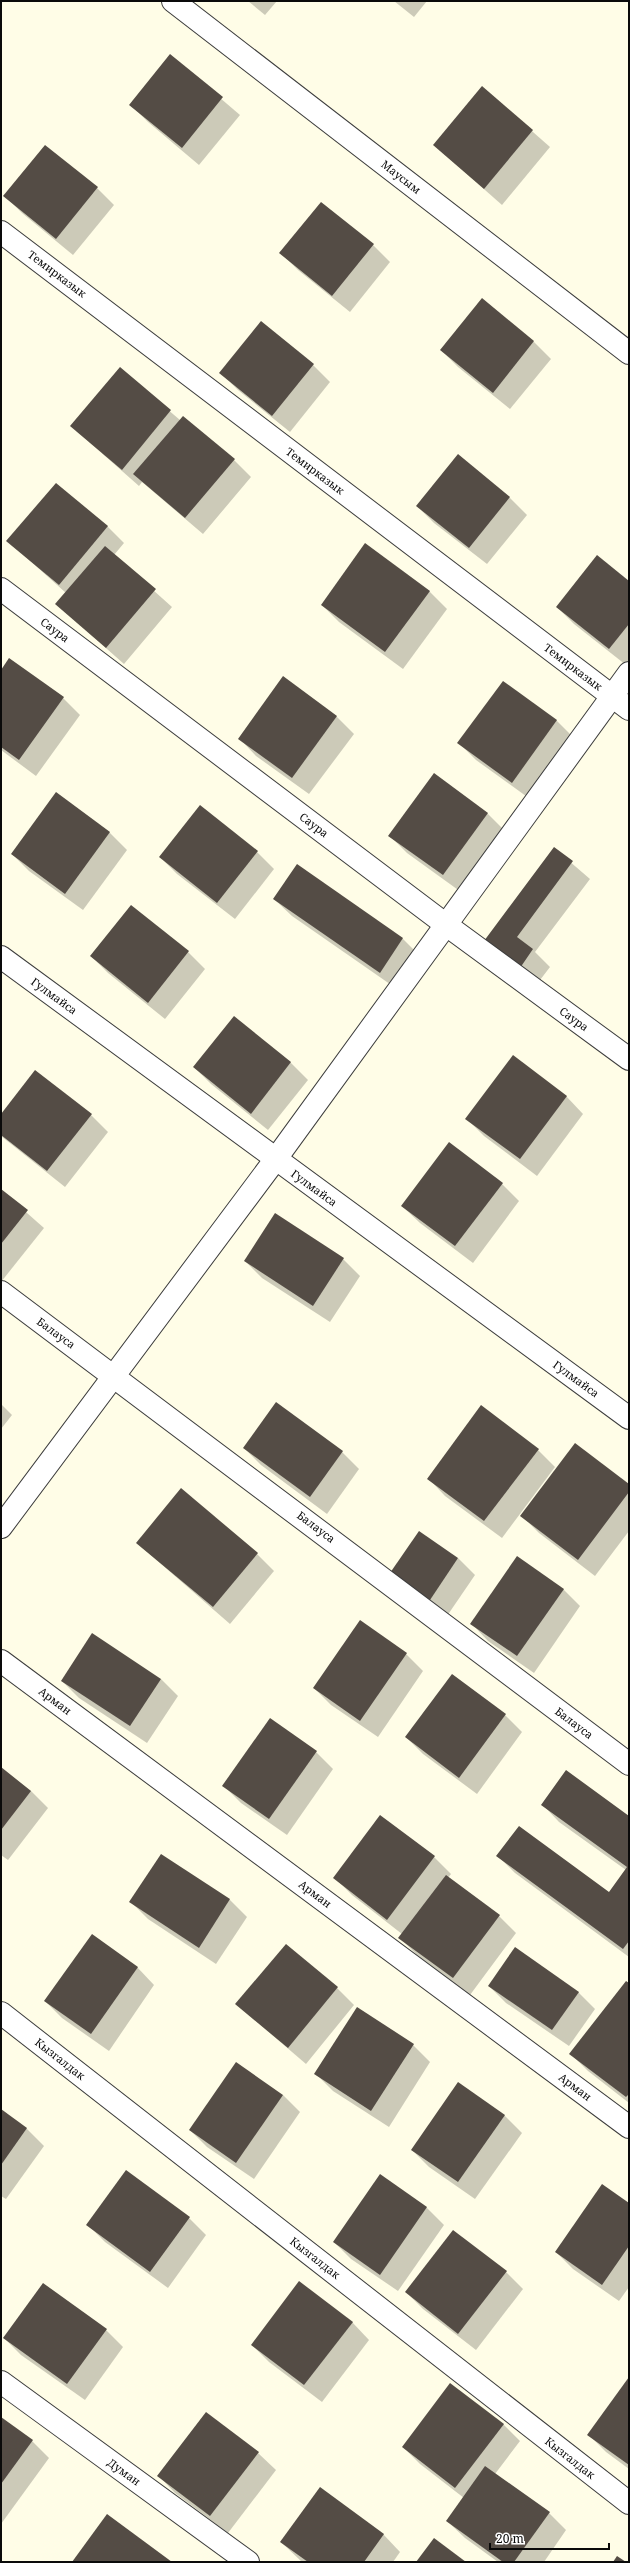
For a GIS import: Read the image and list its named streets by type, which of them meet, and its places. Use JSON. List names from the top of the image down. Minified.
{"streets":{"street":["Маусым","Темирказык","Саура","Гулмайса","Балауса","Арман","Кызгалдак","Думан"]},"scale_bar":"20 m"}
